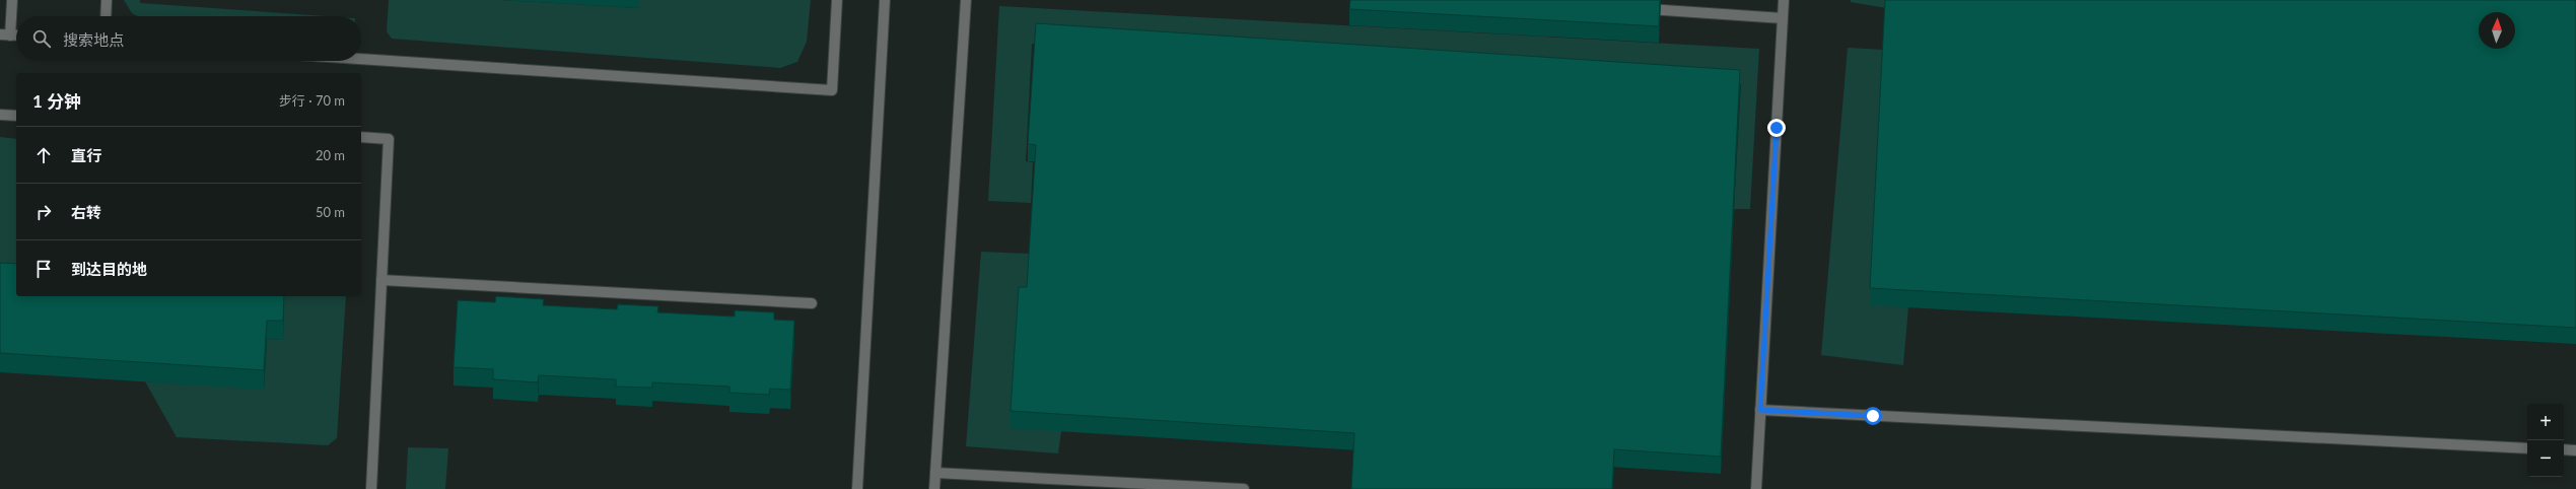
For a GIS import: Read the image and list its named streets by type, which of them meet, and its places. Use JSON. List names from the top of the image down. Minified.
{"north":"top","page":{"search":"搜索地点","heading":["1 分钟","步行 · 70 m"],"list":[["直行","20 m"],["右转","50 m"],"到达目的地"],"map_buttons":["+","−"]}}
